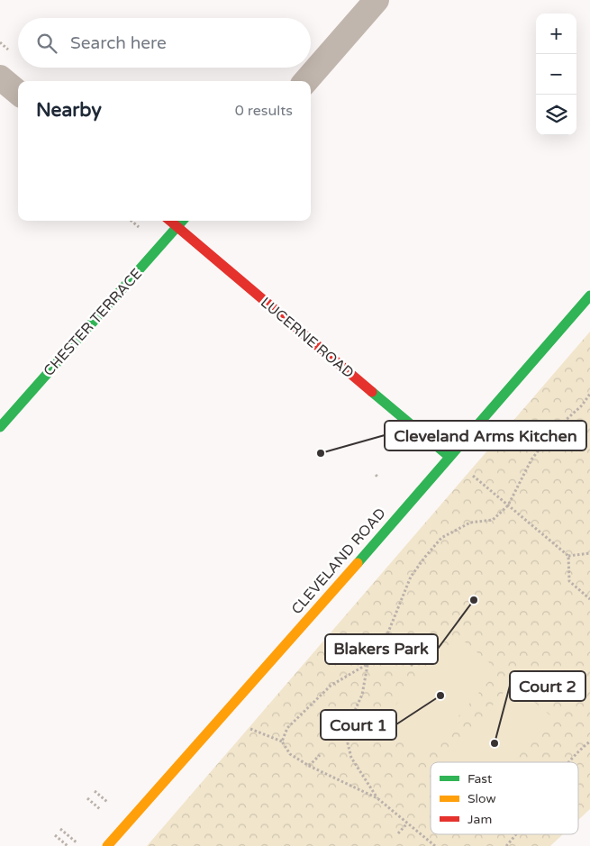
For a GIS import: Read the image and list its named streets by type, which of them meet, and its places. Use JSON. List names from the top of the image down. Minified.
{"streets":{"street":["CHESTER TERRACE","LUCERNE ROAD","CLEVELAND ROAD"]},"crossings":[["CHESTER TERRACE","LUCERNE ROAD"],["LUCERNE ROAD","CLEVELAND ROAD"]],"places":["Cleveland Arms Kitchen","Blakers Park","Court 1","Court 2"],"legend":["Fast","Slow","Jam"],"page":{"map_buttons":["+","−"],"search":"Search here","heading":["Nearby","0 results"]}}
